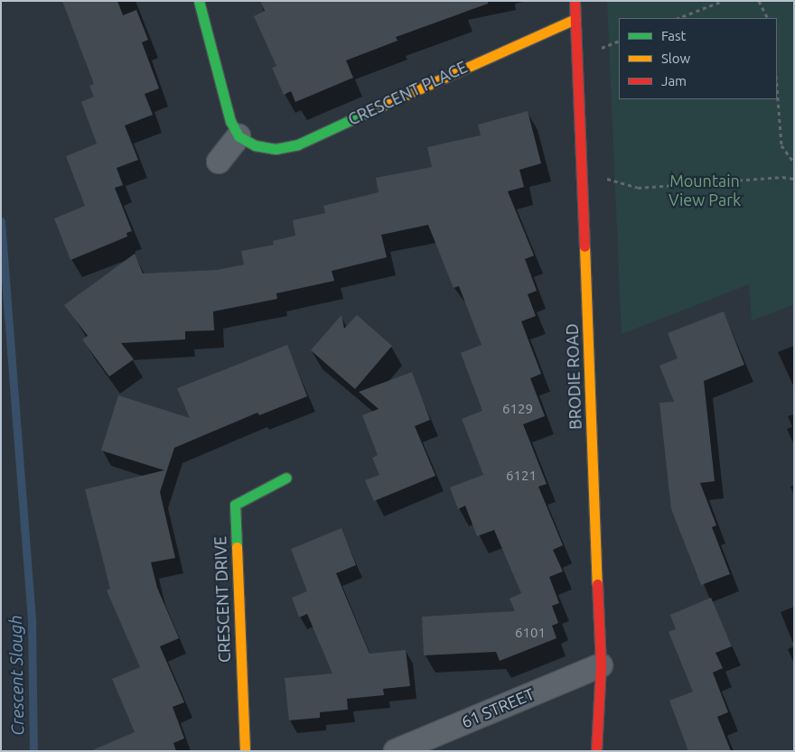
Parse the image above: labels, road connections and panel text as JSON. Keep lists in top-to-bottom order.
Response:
{
  "streets": {
    "street": [
      "CRESCENT PLACE",
      "BRODIE ROAD",
      "CRESCENT DRIVE",
      "61 STREET"
    ]
  },
  "crossings": [
    ["CRESCENT PLACE", "BRODIE ROAD"],
    ["BRODIE ROAD", "61 STREET"]
  ],
  "water": ["Crescent Slough"],
  "parks": ["Mountain View Park"],
  "house_numbers": ["6129", "6121", "6101"],
  "legend": ["Fast", "Slow", "Jam"]
}
